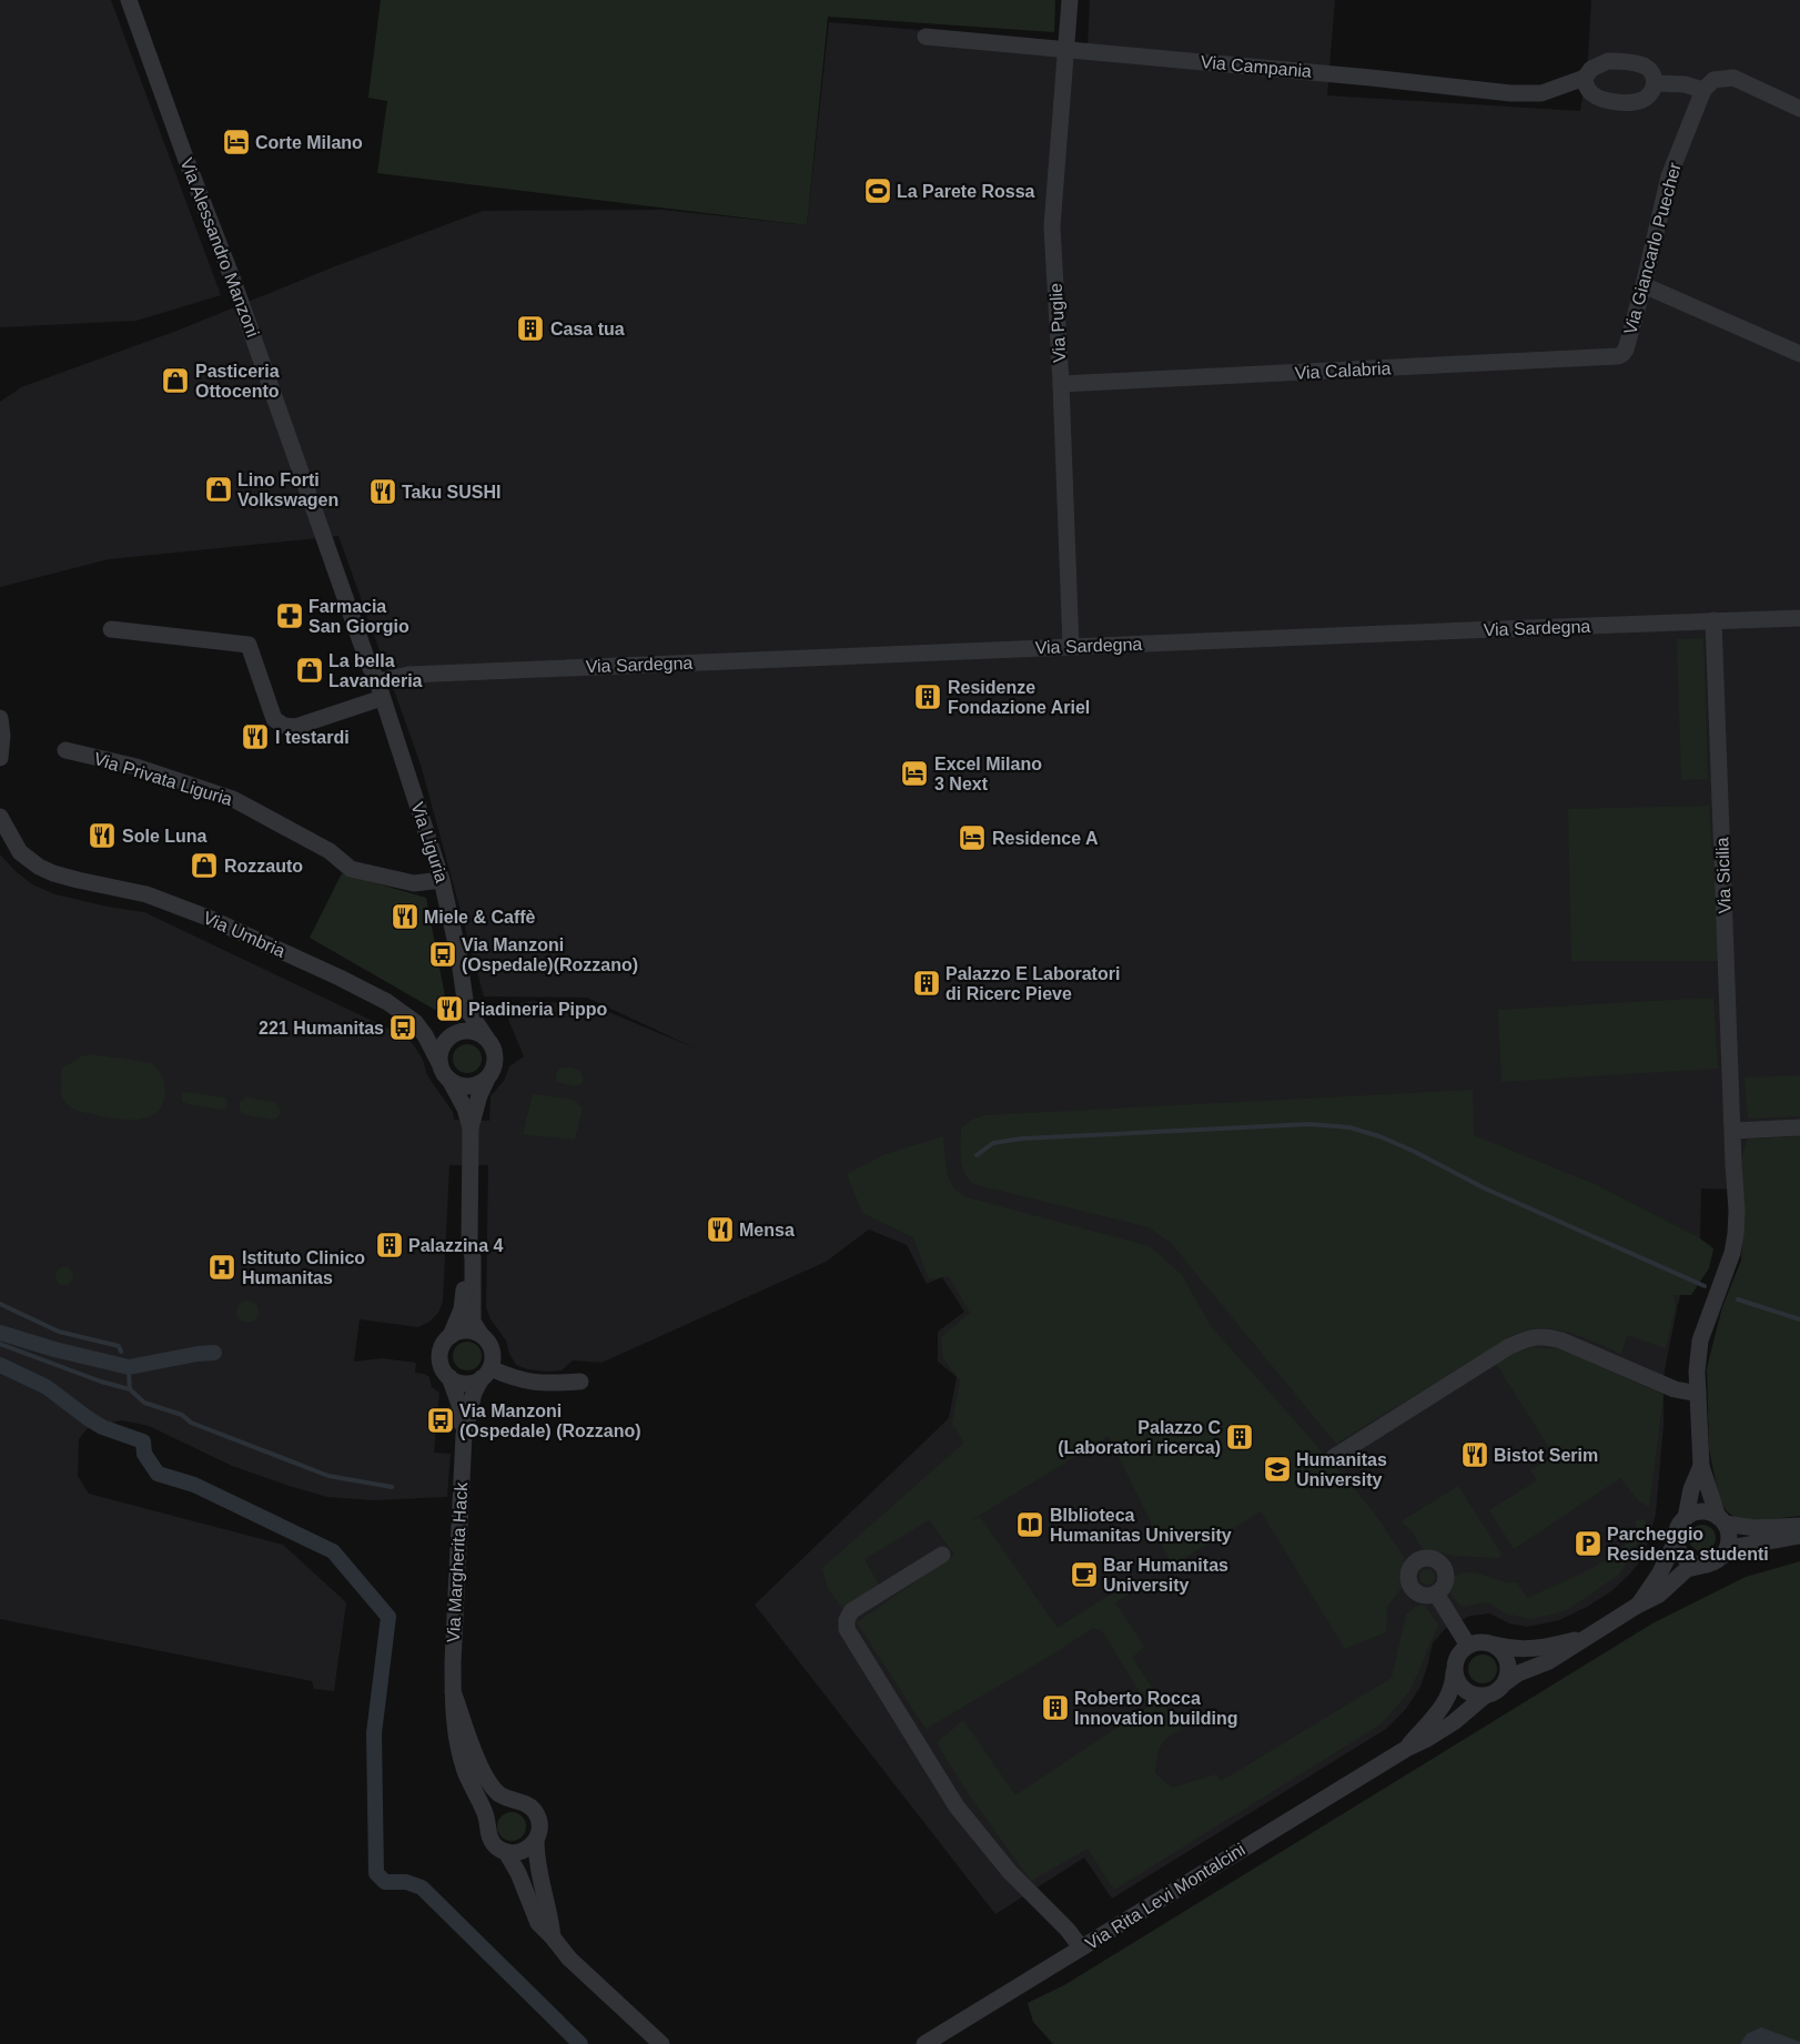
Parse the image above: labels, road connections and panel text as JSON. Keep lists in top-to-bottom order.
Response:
{
  "streets": {
    "street": [
      "Via Campania",
      "Via Alessandro Manzoni",
      "Via Giancarlo Puecher",
      "Via Puglie",
      "Via Calabria",
      "Via Sardegna",
      "Via Privata Liguria",
      "Via Liguria",
      "Via Sicilia",
      "Via Umbria",
      "Via Margherita Hack",
      "Via Rita Levi Montalcini"
    ]
  },
  "crossings": [
    ["Via Campania", "Via Puglie"],
    ["Via Alessandro Manzoni", "Via Sardegna"],
    ["Via Alessandro Manzoni", "Via Liguria"],
    ["Via Giancarlo Puecher", "Via Calabria"],
    ["Via Puglie", "Via Calabria"],
    ["Via Puglie", "Via Sardegna"],
    ["Via Sardegna", "Via Liguria"],
    ["Via Sardegna", "Via Sicilia"],
    ["Via Privata Liguria", "Via Liguria"],
    ["Via Liguria", "Via Umbria"],
    ["Via Sicilia", "Via Rita Levi Montalcini"]
  ],
  "places": {
    "hotel": ["Corte Milano", "Excel Milano 3 Next", "Residence A"],
    "sports": ["La Parete Rossa"],
    "building": [
      "Casa tua",
      "Residenze Fondazione Ariel",
      "Palazzo E Laboratori di Ricerc Pieve",
      "Palazzina 4",
      "Palazzo C (Laboratori ricerca)",
      "Roberto Rocca Innovation building"
    ],
    "shop": [
      "Pasticeria Ottocento",
      "Lino Forti Volkswagen",
      "La bella Lavanderia",
      "Rozzauto"
    ],
    "restaurant": [
      "Taku SUSHI",
      "I testardi",
      "Sole Luna",
      "Miele & Caffè",
      "Piadineria Pippo",
      "Mensa",
      "Bistot Serim"
    ],
    "pharmacy": ["Farmacia San Giorgio"],
    "bus stop": ["Via Manzoni (Ospedale)(Rozzano)", "221 Humanitas", "Via Manzoni (Ospedale) (Rozzano)"],
    "hospital": ["Istituto Clinico Humanitas"],
    "school or university": ["Humanitas University"],
    "library": ["BIblioteca Humanitas University"],
    "parking": ["Parcheggio Residenza studenti"],
    "cafe": ["Bar Humanitas University"]
  }
}
